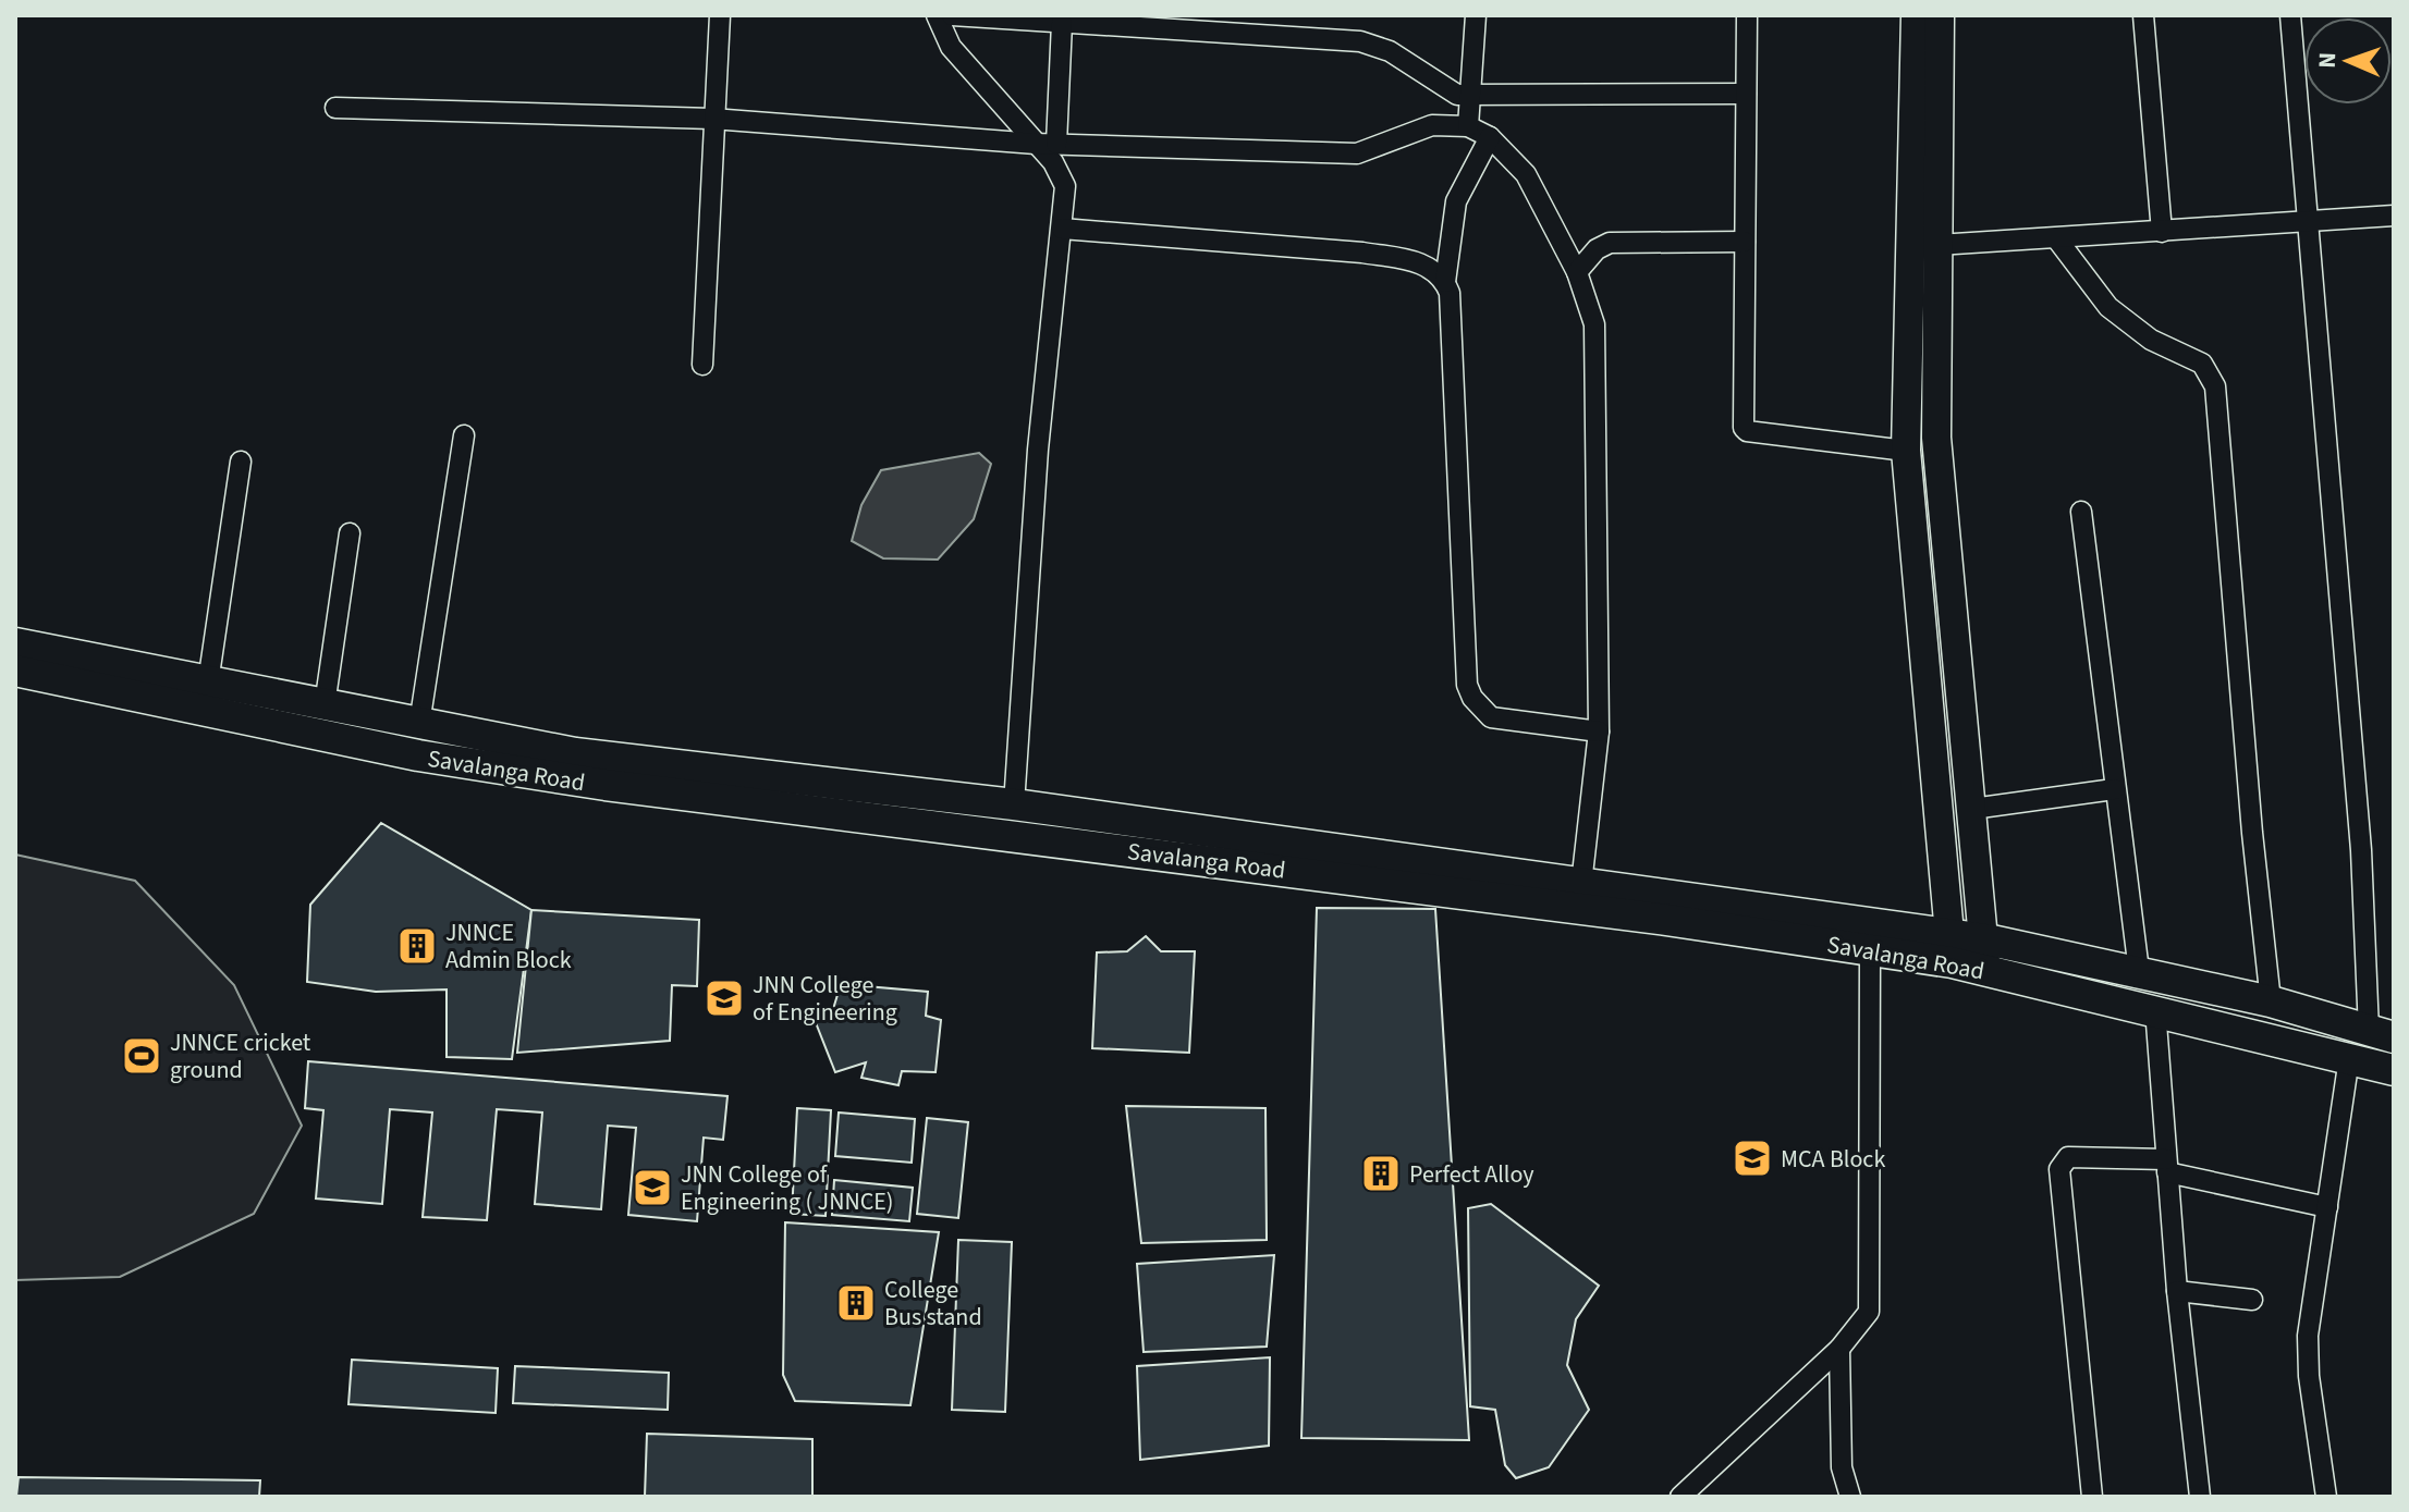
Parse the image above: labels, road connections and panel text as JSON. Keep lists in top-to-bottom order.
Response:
{
  "streets": {
    "main road": ["Savalanga Road"]
  },
  "places": {
    "building": ["JNNCE Admin Block", "Perfect Alloy", "College Bus stand"],
    "school or university": ["JNN College of Engineering", "MCA Block", "JNN College of Engineering ( JNNCE)"],
    "sports": ["JNNCE cricket ground"]
  },
  "north": "left"
}
